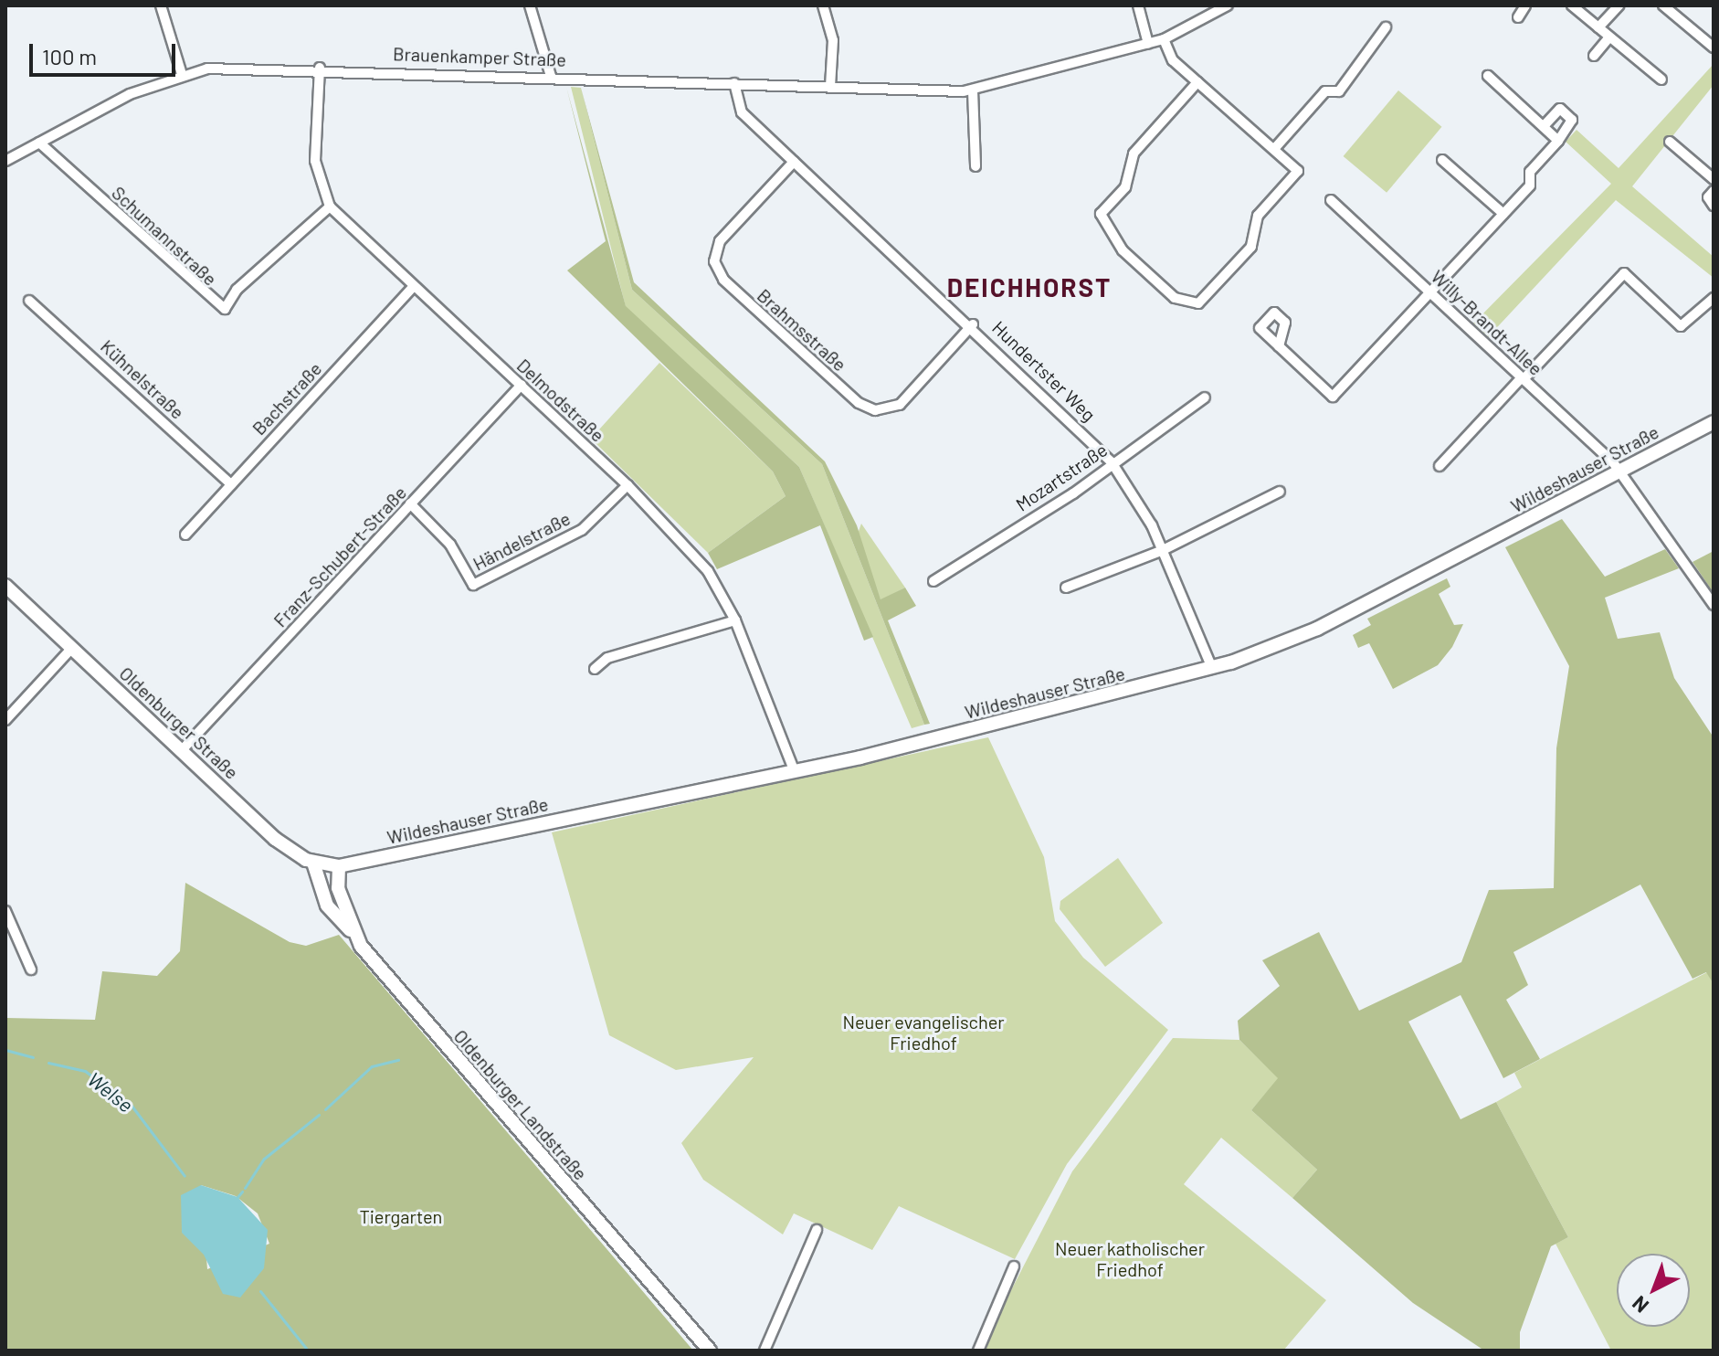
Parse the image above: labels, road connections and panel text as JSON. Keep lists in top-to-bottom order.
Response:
{
  "streets": {
    "main road": ["Wildeshauser Straße", "Oldenburger Straße", "Oldenburger Landstraße"],
    "street": [
      "Brauenkamper Straße",
      "Schumannstraße",
      "Willy-Brandt-Allee",
      "Brahmsstraße",
      "Hundertster Weg",
      "Kühnelstraße",
      "Bachstraße",
      "Delmodstraße",
      "Mozartstraße",
      "Händelstraße",
      "Franz-Schubert-Straße"
    ]
  },
  "crossings": [
    ["Brauenkamper Straße", "Schumannstraße"],
    ["Brauenkamper Straße", "Hundertster Weg"],
    ["Brauenkamper Straße", "Delmodstraße"],
    ["Schumannstraße", "Delmodstraße"],
    ["Willy-Brandt-Allee", "Wildeshauser Straße"],
    ["Brahmsstraße", "Hundertster Weg"],
    ["Hundertster Weg", "Wildeshauser Straße"],
    ["Hundertster Weg", "Mozartstraße"],
    ["Kühnelstraße", "Bachstraße"],
    ["Bachstraße", "Delmodstraße"],
    ["Delmodstraße", "Wildeshauser Straße"],
    ["Delmodstraße", "Händelstraße"],
    ["Delmodstraße", "Franz-Schubert-Straße"],
    ["Wildeshauser Straße", "Oldenburger Straße"],
    ["Wildeshauser Straße", "Oldenburger Landstraße"],
    ["Händelstraße", "Franz-Schubert-Straße"],
    ["Franz-Schubert-Straße", "Oldenburger Straße"],
    ["Oldenburger Straße", "Oldenburger Landstraße"]
  ],
  "districts": ["DEICHHORST"],
  "water": ["Welse"],
  "parks": ["Neuer evangelischer Friedhof", "Tiergarten", "Neuer katholischer Friedhof"],
  "scale_bar": "100 m",
  "north": "bottom left"
}
